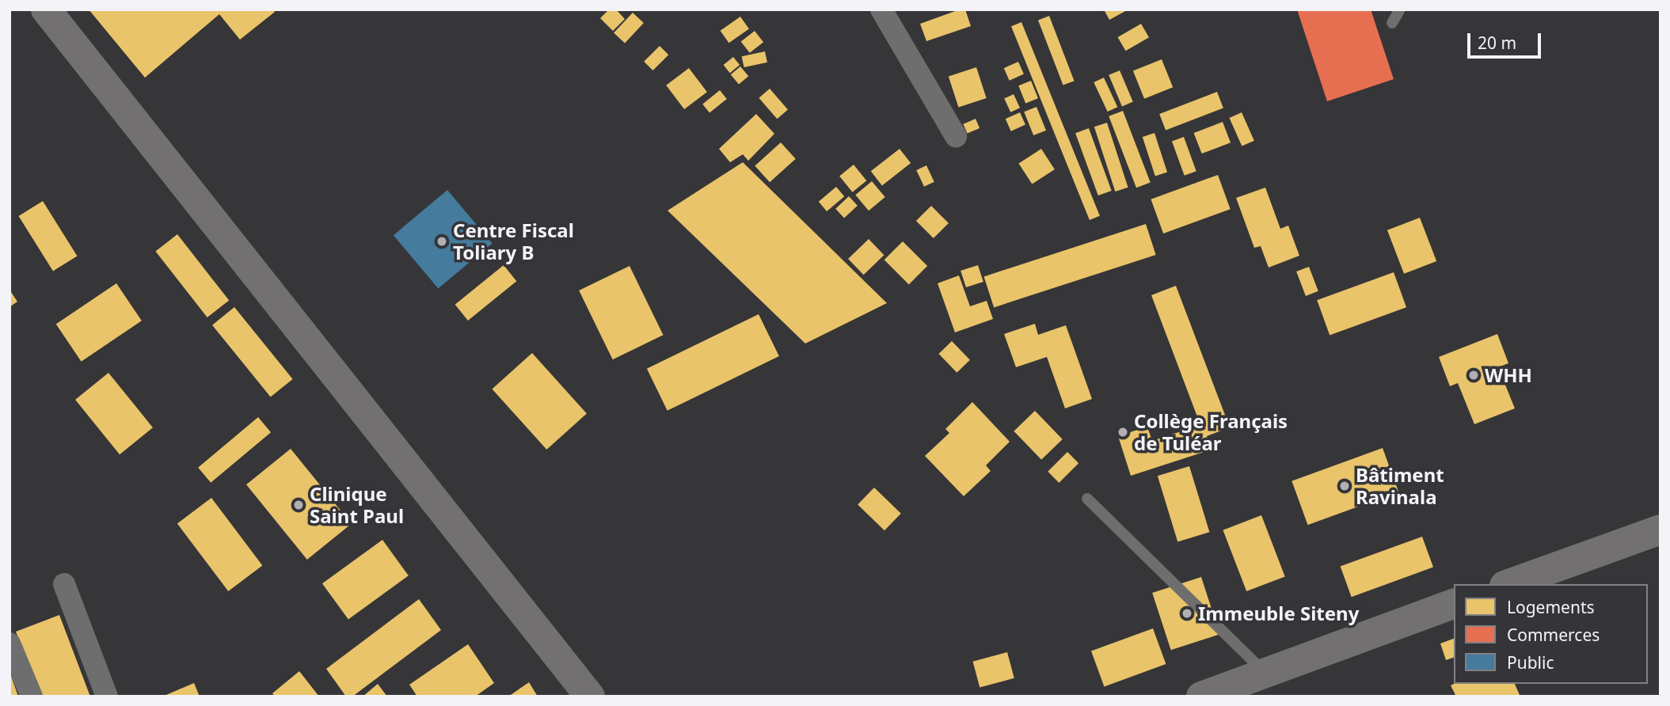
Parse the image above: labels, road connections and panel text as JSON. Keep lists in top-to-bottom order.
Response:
{
  "places": [
    "Centre Fiscal Toliary B",
    "WHH",
    "Collège Français de Tuléar",
    "Bâtiment Ravinala",
    "Clinique Saint Paul",
    "Immeuble Siteny"
  ],
  "legend": ["Logements", "Commerces", "Public"],
  "scale_bar": "20 m"
}
